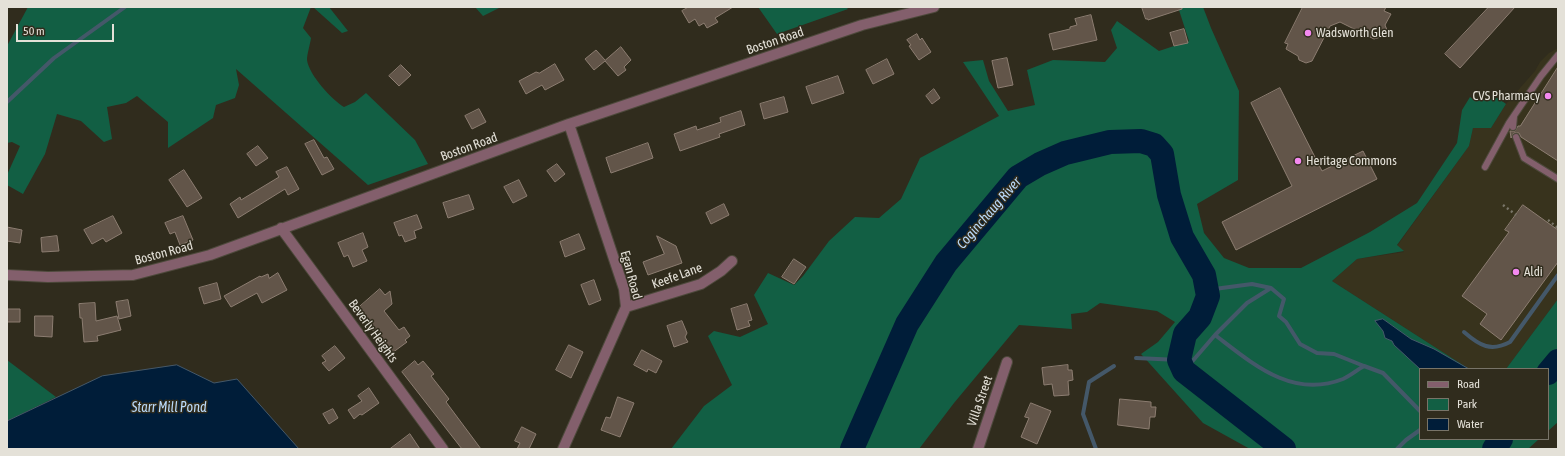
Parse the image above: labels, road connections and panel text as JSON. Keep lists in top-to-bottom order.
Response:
{
  "streets": {
    "street": [
      "Boston Road",
      "Egan Road",
      "Keefe Lane",
      "Beverly Heights",
      "Villa Street"
    ]
  },
  "crossings": [
    ["Boston Road", "Egan Road"],
    ["Boston Road", "Beverly Heights"],
    ["Egan Road", "Keefe Lane"]
  ],
  "water": ["Coginchaug River", "Starr Mill Pond"],
  "places": [
    "Wadsworth Glen",
    "CVS Pharmacy",
    "Heritage Commons",
    "Aldi"
  ],
  "legend": ["Road", "Park", "Water"],
  "scale_bar": "50 m"
}
